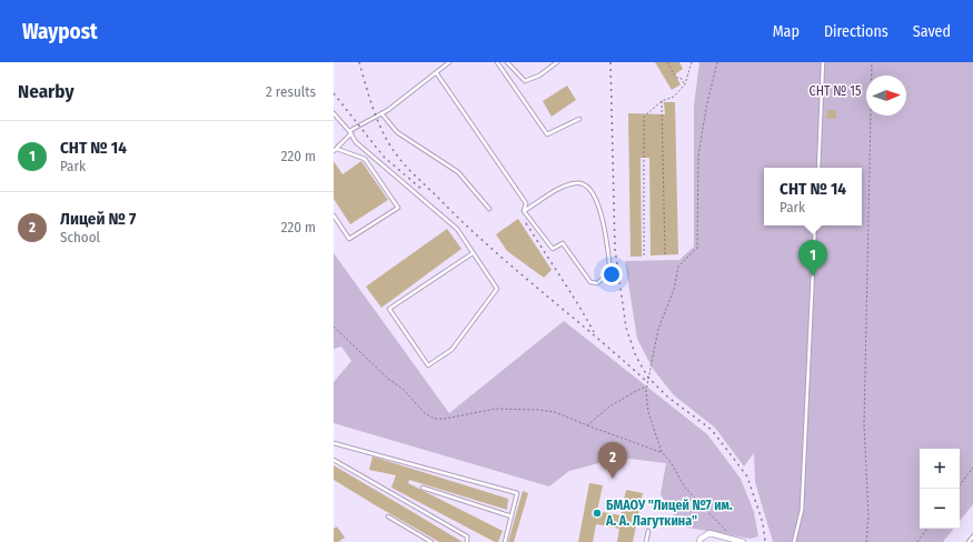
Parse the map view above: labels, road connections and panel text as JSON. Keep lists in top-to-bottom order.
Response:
{
  "parks": ["СНТ № 15"],
  "places": ["БМАОУ \"Лицей №7 им. А. А. Лагуткина\""],
  "north": "right",
  "page": {
    "header": "Waypost",
    "nav": ["Map", "Directions", "Saved"],
    "heading": ["Nearby", "2 results"],
    "list": [
      {
        "mark": "1",
        "name": "СНТ № 14",
        "note": "Park",
        "value": "220 m"
      },
      {
        "mark": "2",
        "name": "Лицей № 7",
        "note": "School",
        "value": "220 m"
      }
    ],
    "popup": ["СНТ № 14", "Park"],
    "pins": ["1", "2"],
    "map_buttons": ["+", "−"]
  }
}
